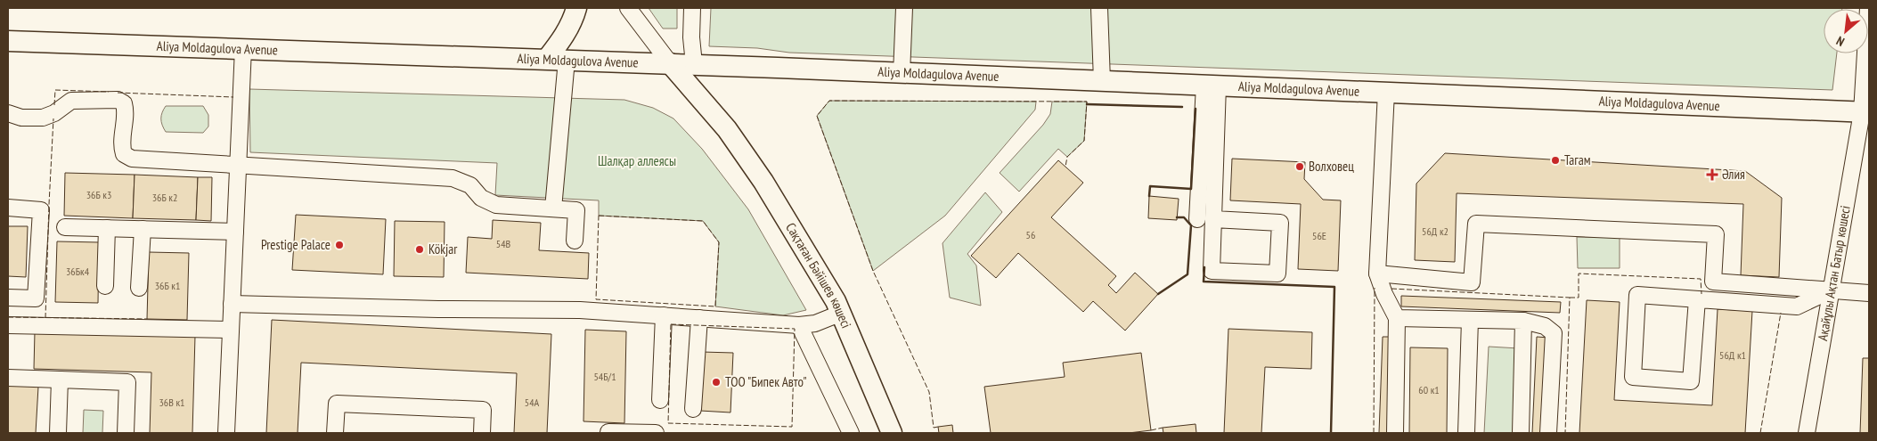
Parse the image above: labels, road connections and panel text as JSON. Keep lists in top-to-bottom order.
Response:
{
  "streets": {
    "main road": ["Aliya Moldagulova Avenue", "Сақтаған Бәйішев көшесі"],
    "street": ["Ақайұлы Ақтан Батыр көшесі"]
  },
  "crossings": [
    ["Aliya Moldagulova Avenue", "Ақайұлы Ақтан Батыр көшесі"],
    ["Aliya Moldagulova Avenue", "Сақтаған Бәйішев көшесі"]
  ],
  "parks": ["Шалқар аллеясы"],
  "places": {
    "other": [
      "Тагам",
      "Волховец",
      "Prestige Palace",
      "Kökjar",
      "ТОО \"Бипек Авто\""
    ],
    "health": ["Әлия"]
  },
  "house_numbers": [
    "36Б к3",
    "36Б к2",
    "56Д к2",
    "56",
    "56Е",
    "54В",
    "36Бк4",
    "36Б к1",
    "56Д к1",
    "54Б/1",
    "60 к1",
    "36В к1",
    "54А"
  ],
  "north": "bottom left"
}
